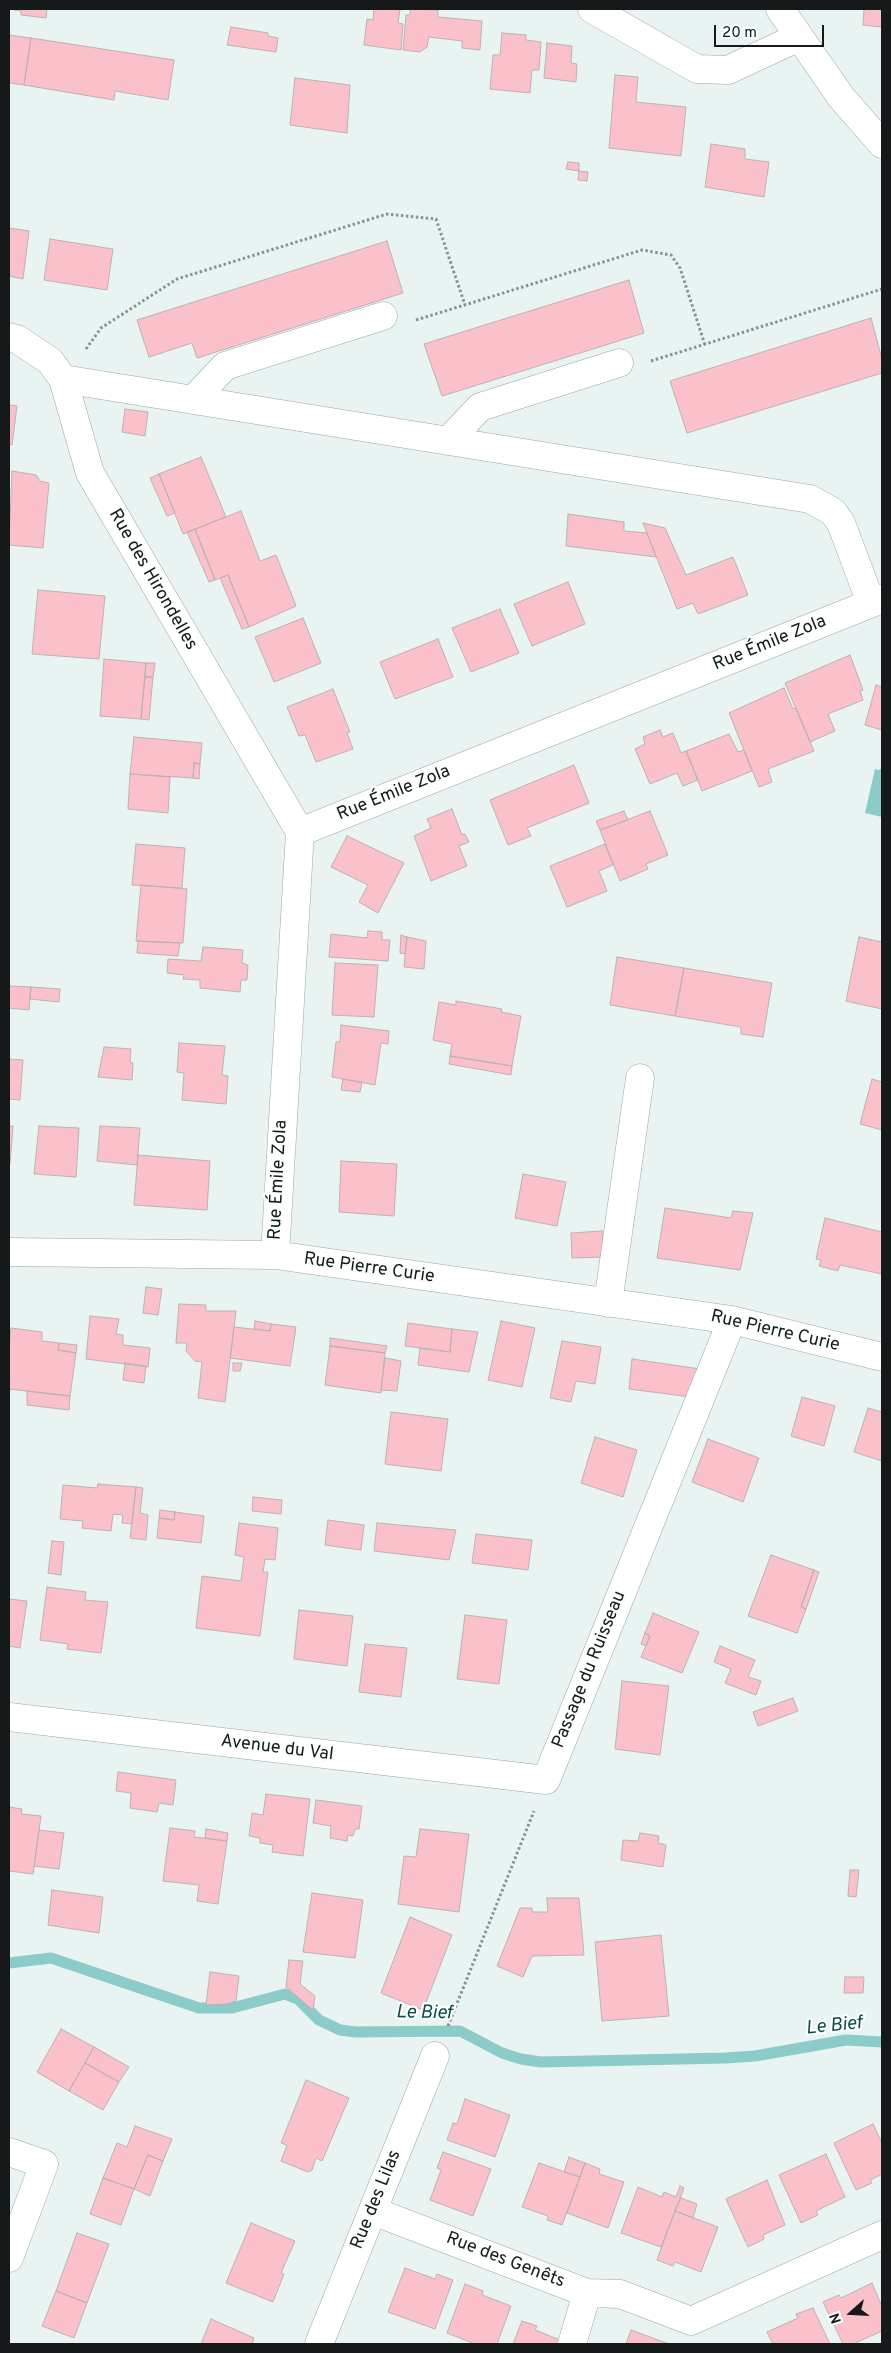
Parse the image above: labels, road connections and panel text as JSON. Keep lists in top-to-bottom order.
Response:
{
  "streets": {
    "street": [
      "Rue des Hirondelles",
      "Rue Émile Zola",
      "Rue Pierre Curie",
      "Passage du Ruisseau",
      "Avenue du Val",
      "Rue des Lilas",
      "Rue des Genêts"
    ]
  },
  "crossings": [
    ["Rue des Hirondelles", "Rue Émile Zola"],
    ["Rue Émile Zola", "Rue Pierre Curie"],
    ["Rue Pierre Curie", "Passage du Ruisseau"],
    ["Passage du Ruisseau", "Avenue du Val"],
    ["Rue des Lilas", "Rue des Genêts"]
  ],
  "water": ["Le Bief"],
  "scale_bar": "20 m",
  "north": "left"
}
